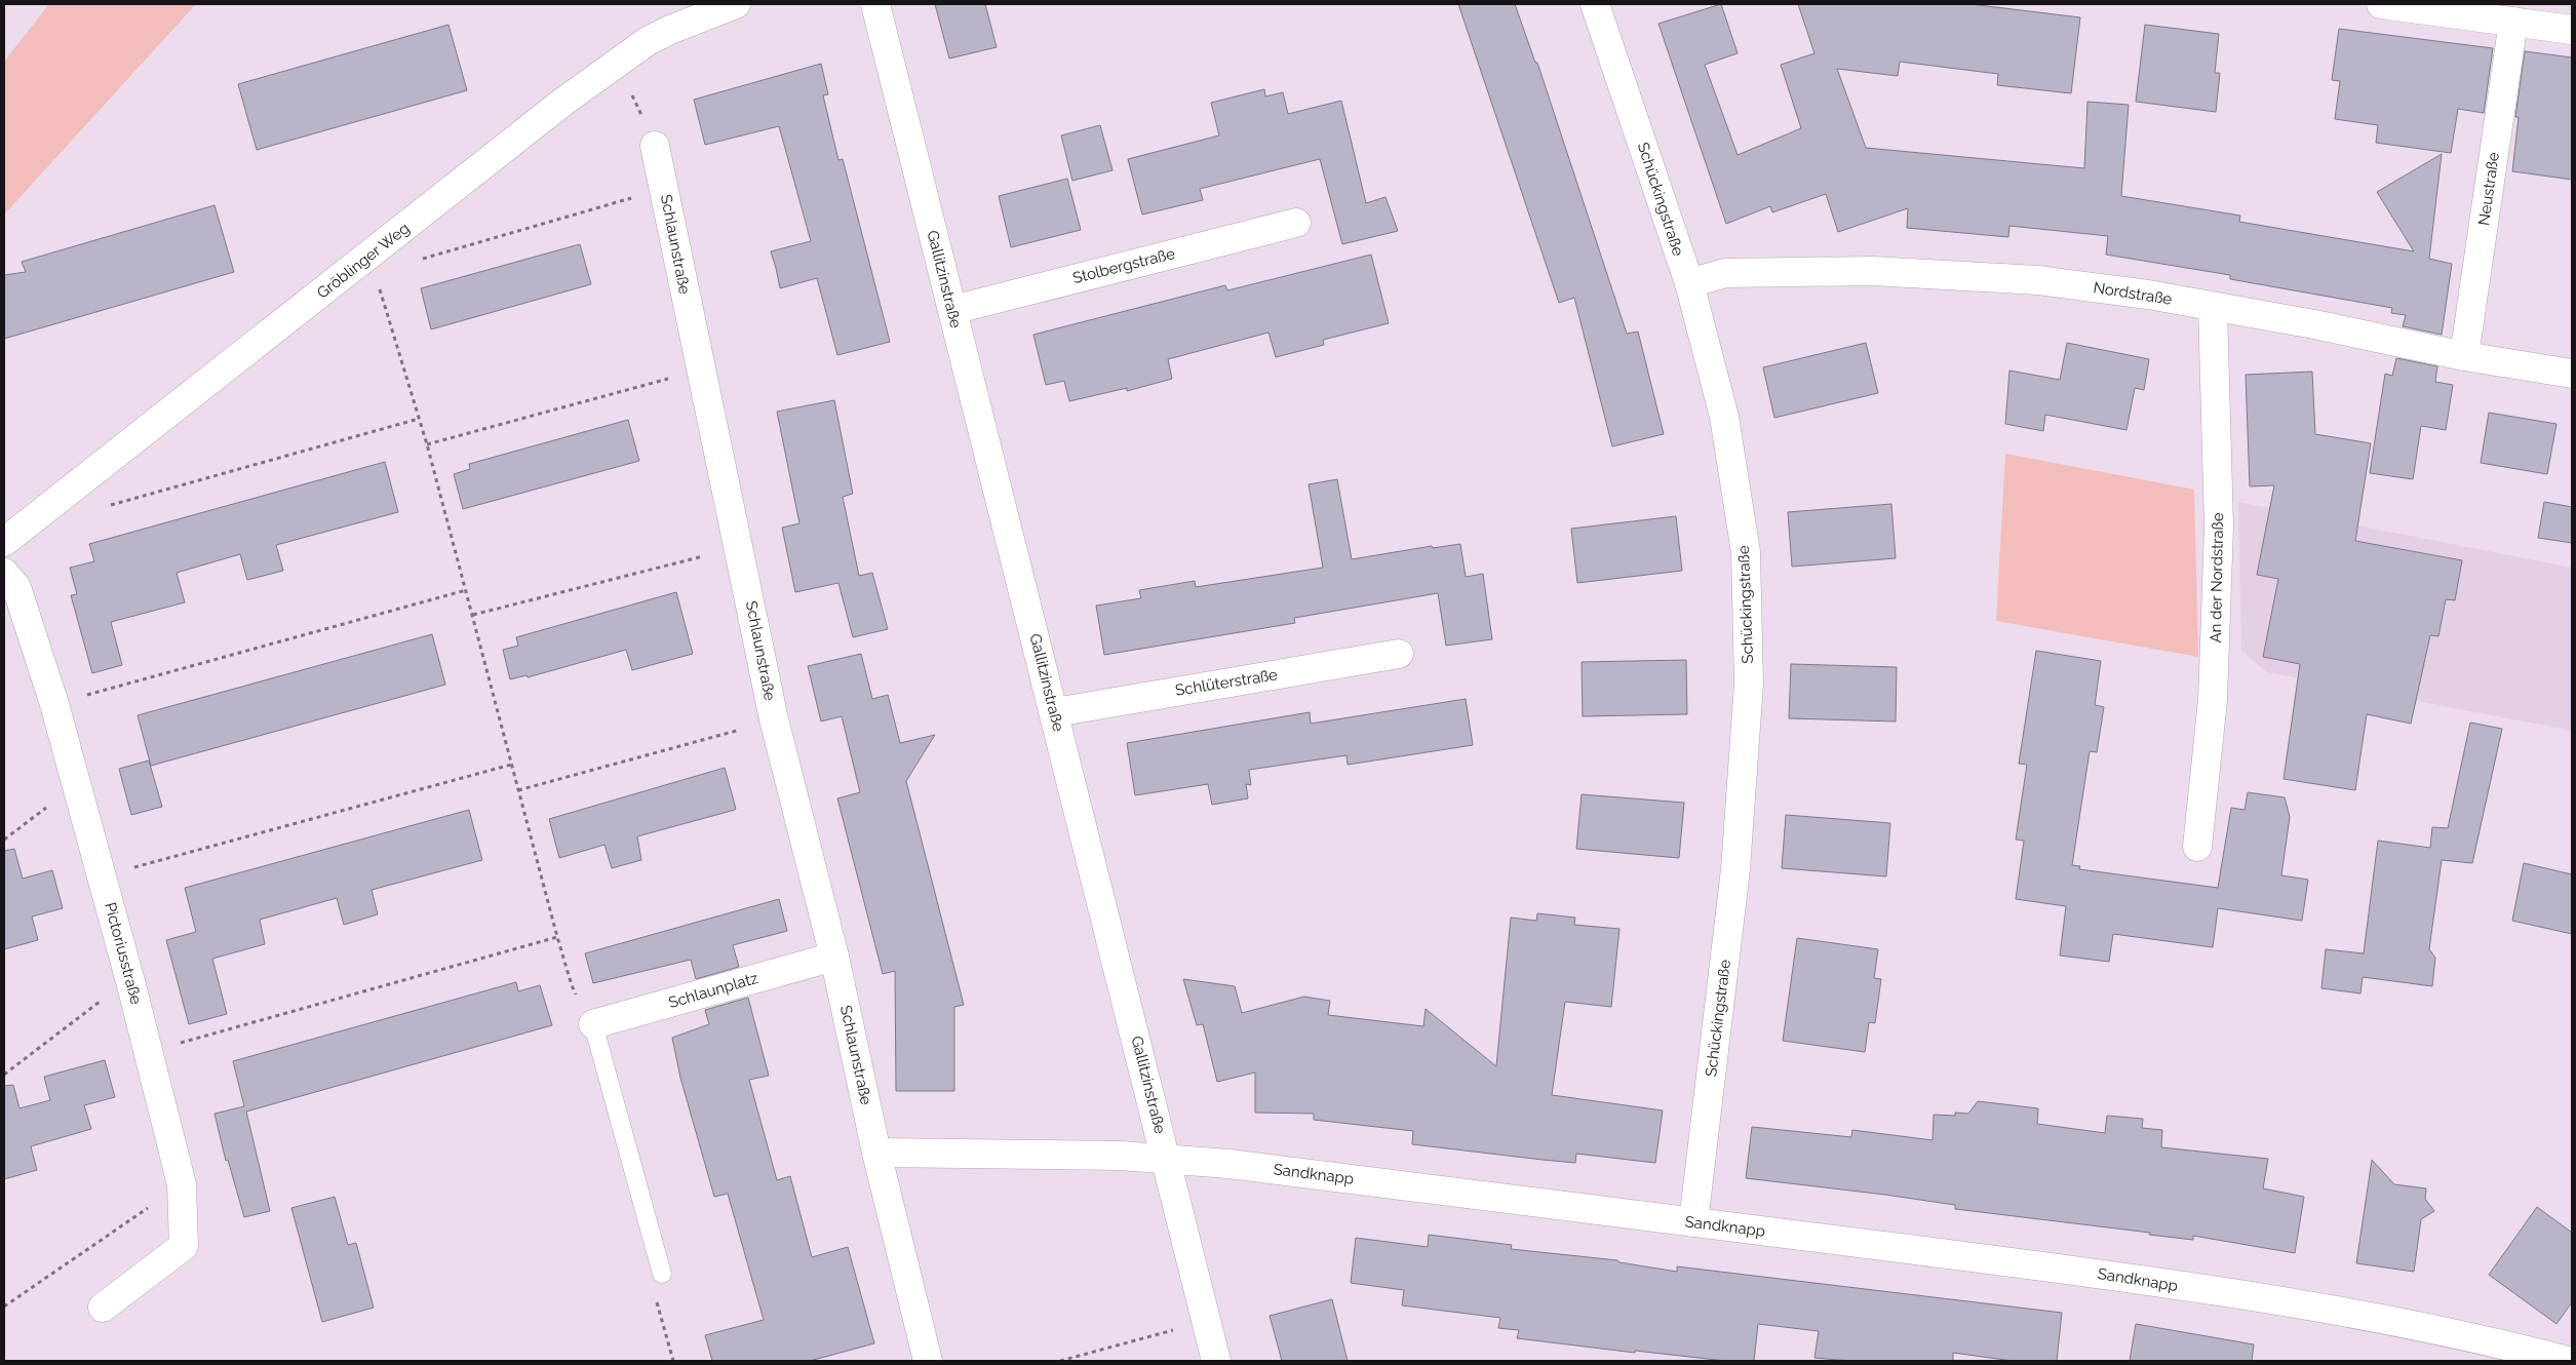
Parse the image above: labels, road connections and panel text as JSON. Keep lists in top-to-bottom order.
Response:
{
  "streets": {
    "street": [
      "Neustraße",
      "Schückingstraße",
      "Schlaunstraße",
      "Gröblinger Weg",
      "Stolbergstraße",
      "Gallitzinstraße",
      "Nordstraße",
      "An der Nordstraße",
      "Schlüterstraße",
      "Pictoriusstraße",
      "Schlaunplatz",
      "Sandknapp"
    ]
  },
  "crossings": [
    ["Neustraße", "Nordstraße"],
    ["Schückingstraße", "Nordstraße"],
    ["Schückingstraße", "Sandknapp"],
    ["Schlaunstraße", "Schlaunplatz"],
    ["Schlaunstraße", "Sandknapp"],
    ["Stolbergstraße", "Gallitzinstraße"],
    ["Gallitzinstraße", "Schlüterstraße"],
    ["Gallitzinstraße", "Sandknapp"],
    ["Nordstraße", "An der Nordstraße"]
  ]
}
